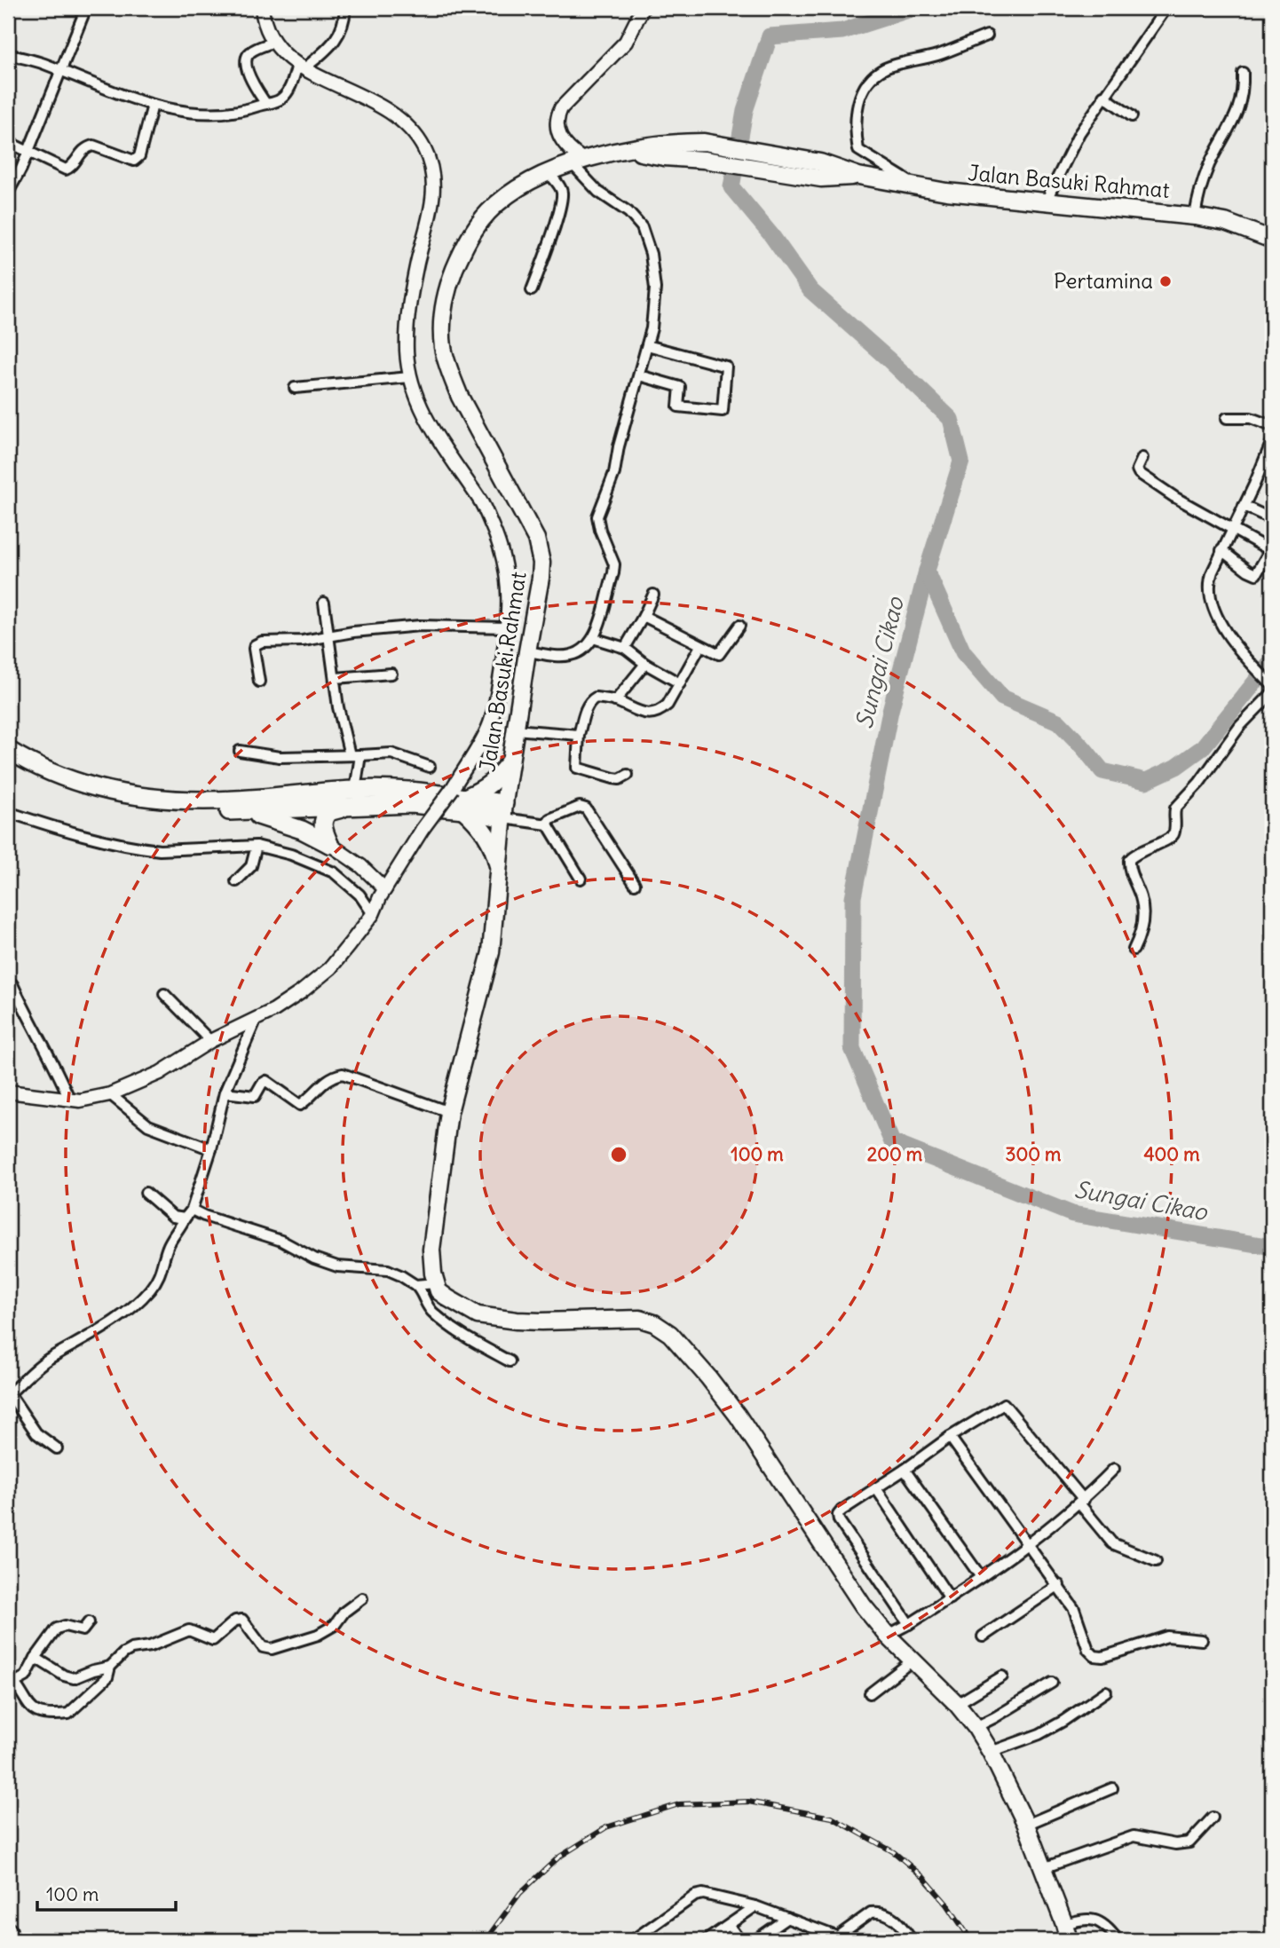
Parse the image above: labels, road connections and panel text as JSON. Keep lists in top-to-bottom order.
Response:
{
  "streets": {
    "highway": ["Jalan Basuki Rahmat"]
  },
  "water": ["Sungai Cikao"],
  "places": ["Pertamina"],
  "scale_bar": "100 m",
  "rings": [
    "100 m",
    "200 m",
    "300 m",
    "400 m"
  ]
}
